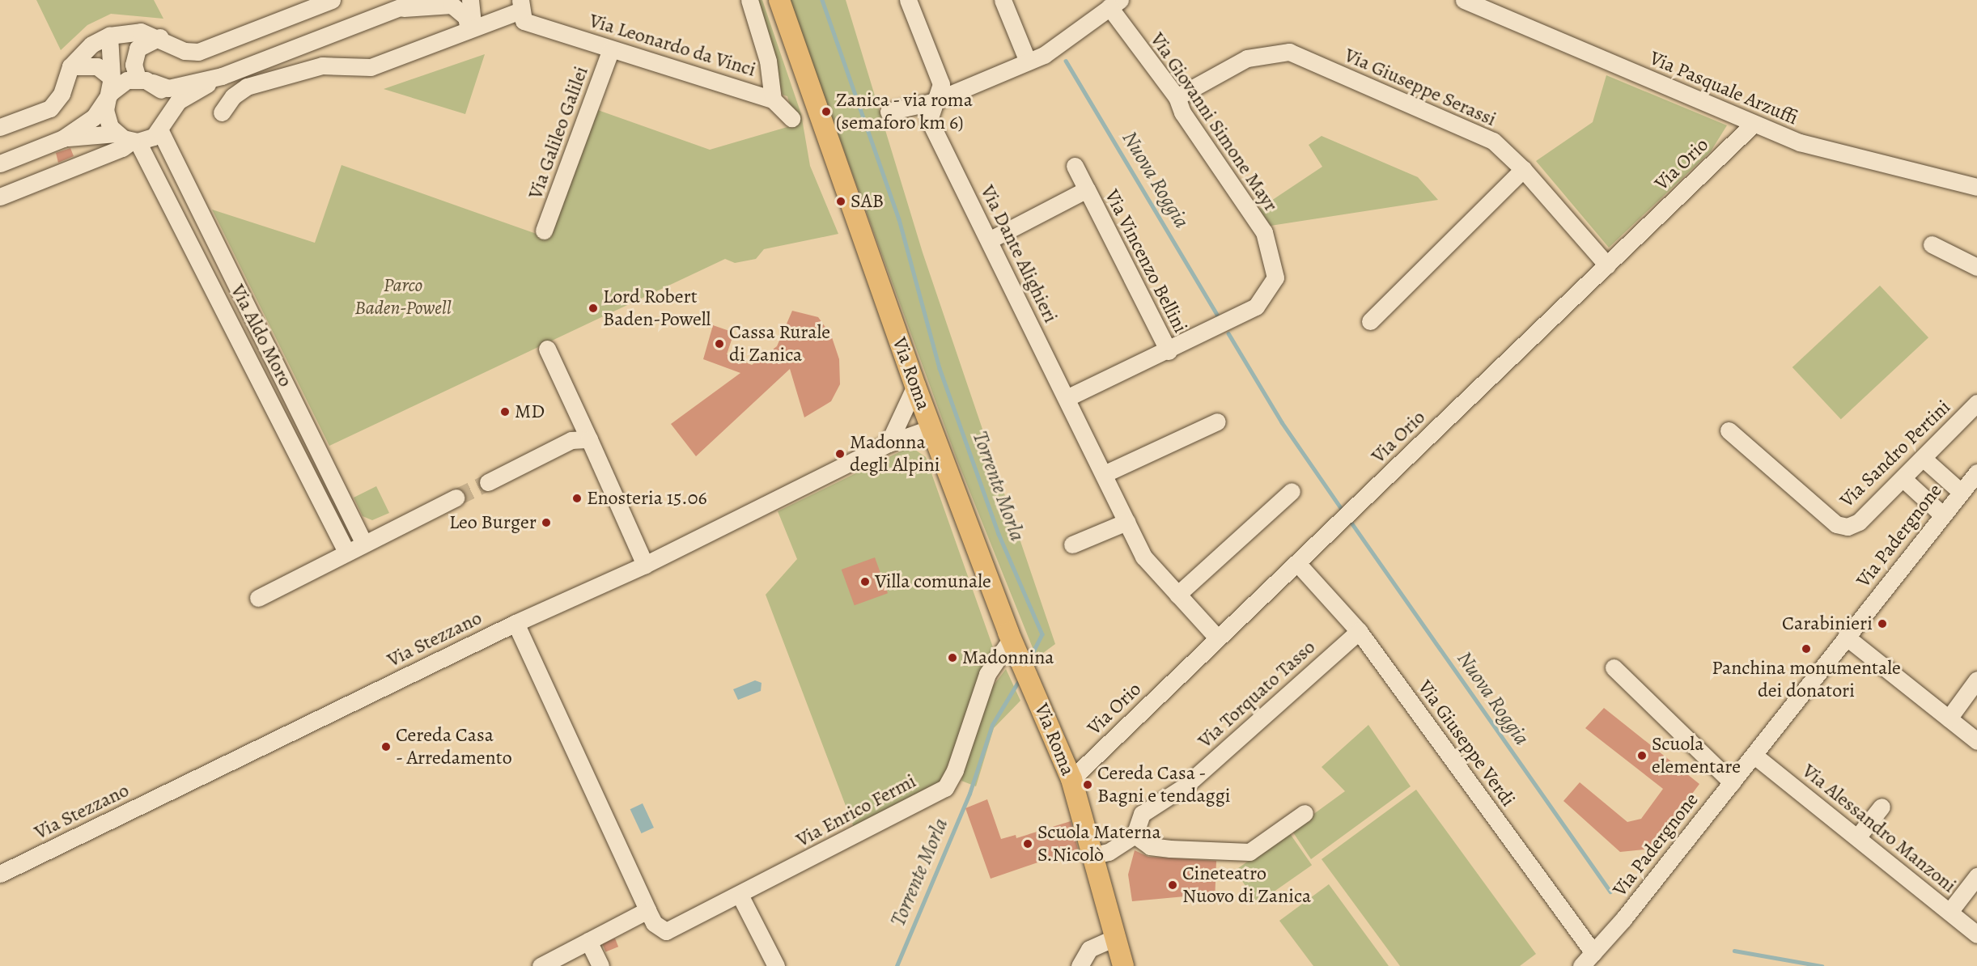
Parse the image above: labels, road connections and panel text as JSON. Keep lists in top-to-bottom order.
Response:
{
  "streets": {
    "main road": ["Via Roma"],
    "street": [
      "Via Leonardo da Vinci",
      "Via Giuseppe Serassi",
      "Via Pasquale Arzuffi",
      "Via Giovanni Simone Mayr",
      "Via Galileo Galilei",
      "Via Orio",
      "Via Dante Alighieri",
      "Via Vincenzo Bellini",
      "Via Aldo Moro",
      "Via Sandro Pertini",
      "Via Padergnone",
      "Via Stezzano",
      "Via Torquato Tasso",
      "Via Giuseppe Verdi",
      "Via Enrico Fermi",
      "Via Alessandro Manzoni"
    ]
  },
  "crossings": [
    ["Via Leonardo da Vinci", "Via Galileo Galilei"],
    ["Via Giuseppe Serassi", "Via Giovanni Simone Mayr"],
    ["Via Giuseppe Serassi", "Via Orio"],
    ["Via Pasquale Arzuffi", "Via Orio"],
    ["Via Giovanni Simone Mayr", "Via Dante Alighieri"],
    ["Via Giovanni Simone Mayr", "Via Vincenzo Bellini"],
    ["Via Orio", "Via Dante Alighieri"],
    ["Via Orio", "Via Roma"],
    ["Via Orio", "Via Giuseppe Verdi"],
    ["Via Dante Alighieri", "Via Vincenzo Bellini"],
    ["Via Roma", "Via Stezzano"],
    ["Via Roma", "Via Enrico Fermi"],
    ["Via Padergnone", "Via Giuseppe Verdi"],
    ["Via Padergnone", "Via Alessandro Manzoni"],
    ["Via Stezzano", "Via Enrico Fermi"],
    ["Via Torquato Tasso", "Via Giuseppe Verdi"]
  ],
  "water": ["Nuova Roggia", "Torrente Morla"],
  "parks": ["Parco Baden-Powell"],
  "places": [
    "Zanica - via roma (semaforo km 6)",
    "SAB",
    "Lord Robert Baden-Powell",
    "Cassa Rurale di Zanica",
    "MD",
    "Madonna degli Alpini",
    "Enosteria 15.06",
    "Leo Burger",
    "Villa comunale",
    "Carabinieri",
    "Panchina monumentale dei donatori",
    "Madonnina",
    "Cereda Casa - Arredamento",
    "Scuola elementare",
    "Cereda Casa - Bagni e tendaggi",
    "Scuola Materna S.Nicolò",
    "Cineteatro Nuovo di Zanica"
  ]
}
